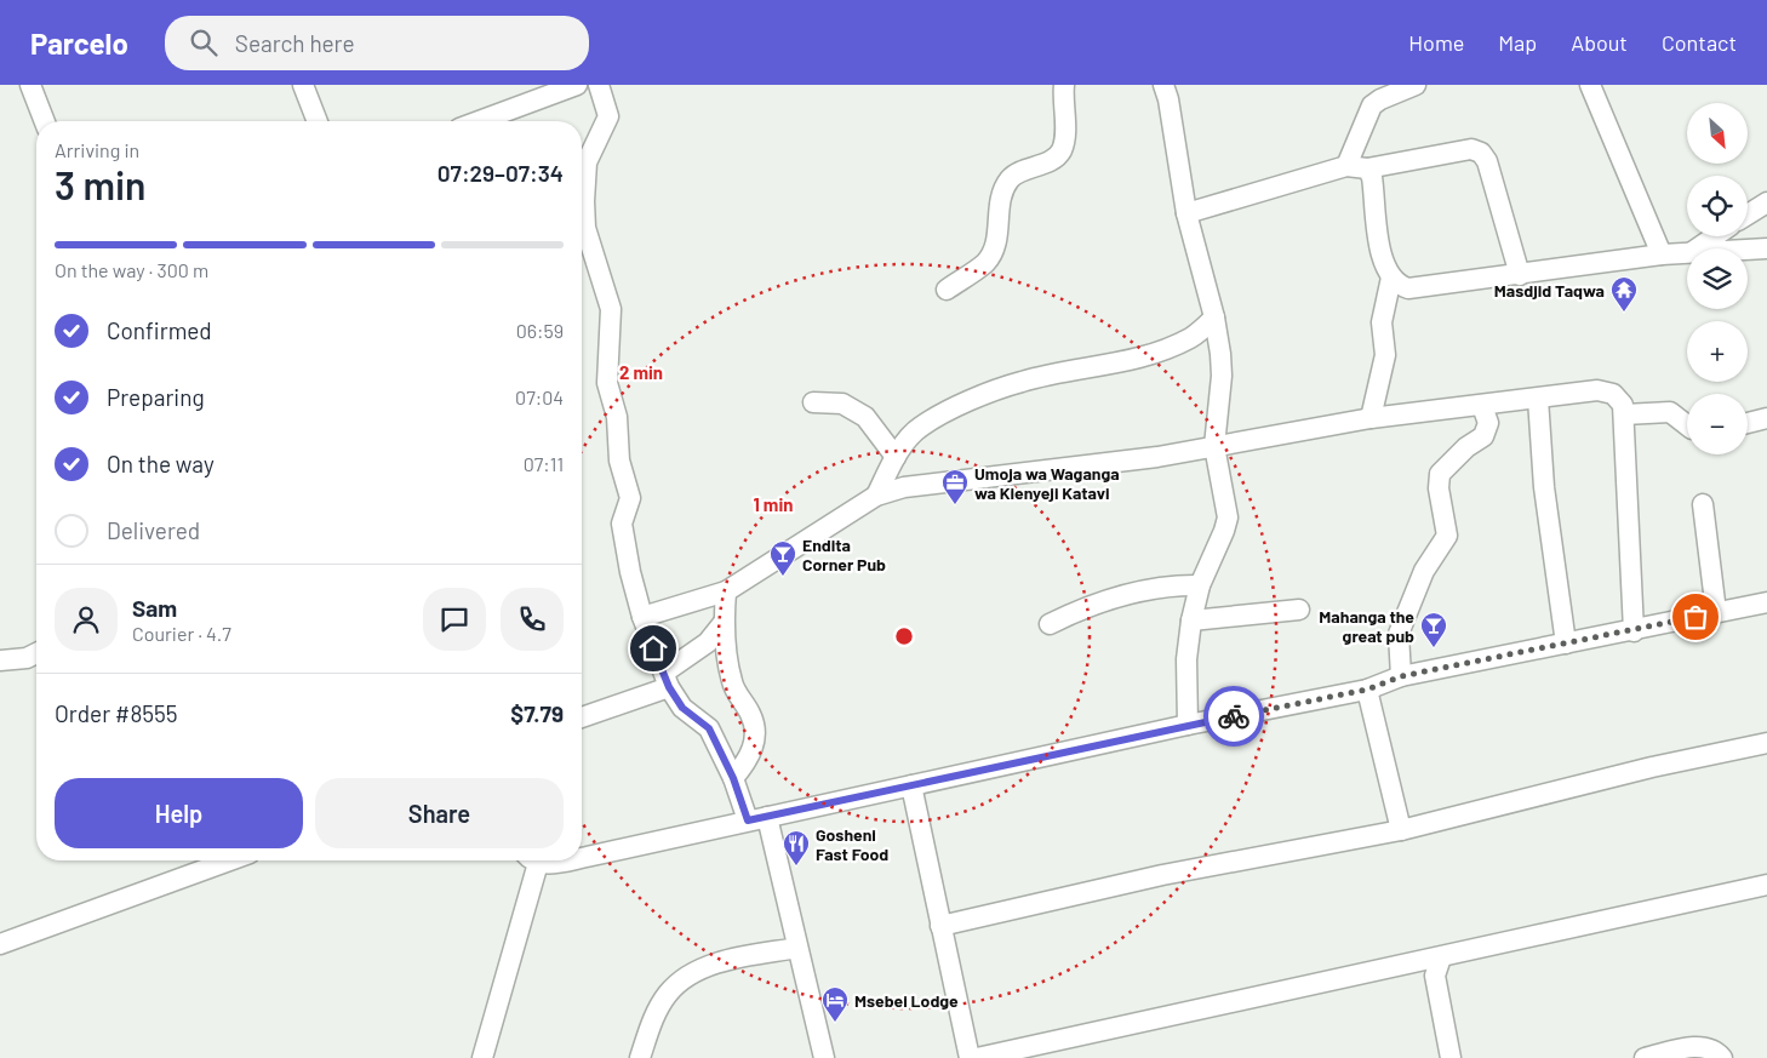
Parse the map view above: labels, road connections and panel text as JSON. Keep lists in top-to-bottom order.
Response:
{
  "places": {
    "temple": ["Masdjid Taqwa"],
    "office": ["Umoja wa Waganga wa Kienyeji Katavi"],
    "bar": ["Endita Corner Pub", "Mahanga the great pub"],
    "restaurant": ["Gosheni Fast Food"],
    "hotel": ["Msebei Lodge"]
  },
  "north": "bottom right",
  "page": {
    "header": "Parcelo",
    "search": "Search here",
    "nav": [
      "Home",
      "Map",
      "About",
      "Contact"
    ],
    "map_buttons": ["+", "−"],
    "heading": ["3 min", "Arriving in", "07:29–07:34"],
    "panel": [
      "Sam",
      "Courier · 4.7",
      "Order #8555",
      "$7.79"
    ],
    "bar": "On the way · 300 m",
    "list": [
      ["Confirmed", "06:59"],
      ["Preparing", "07:04"],
      ["On the way", "07:11"],
      "Delivered"
    ],
    "buttons": ["Help", "Share"]
  },
  "rings": ["2 min", "1 min"]
}
